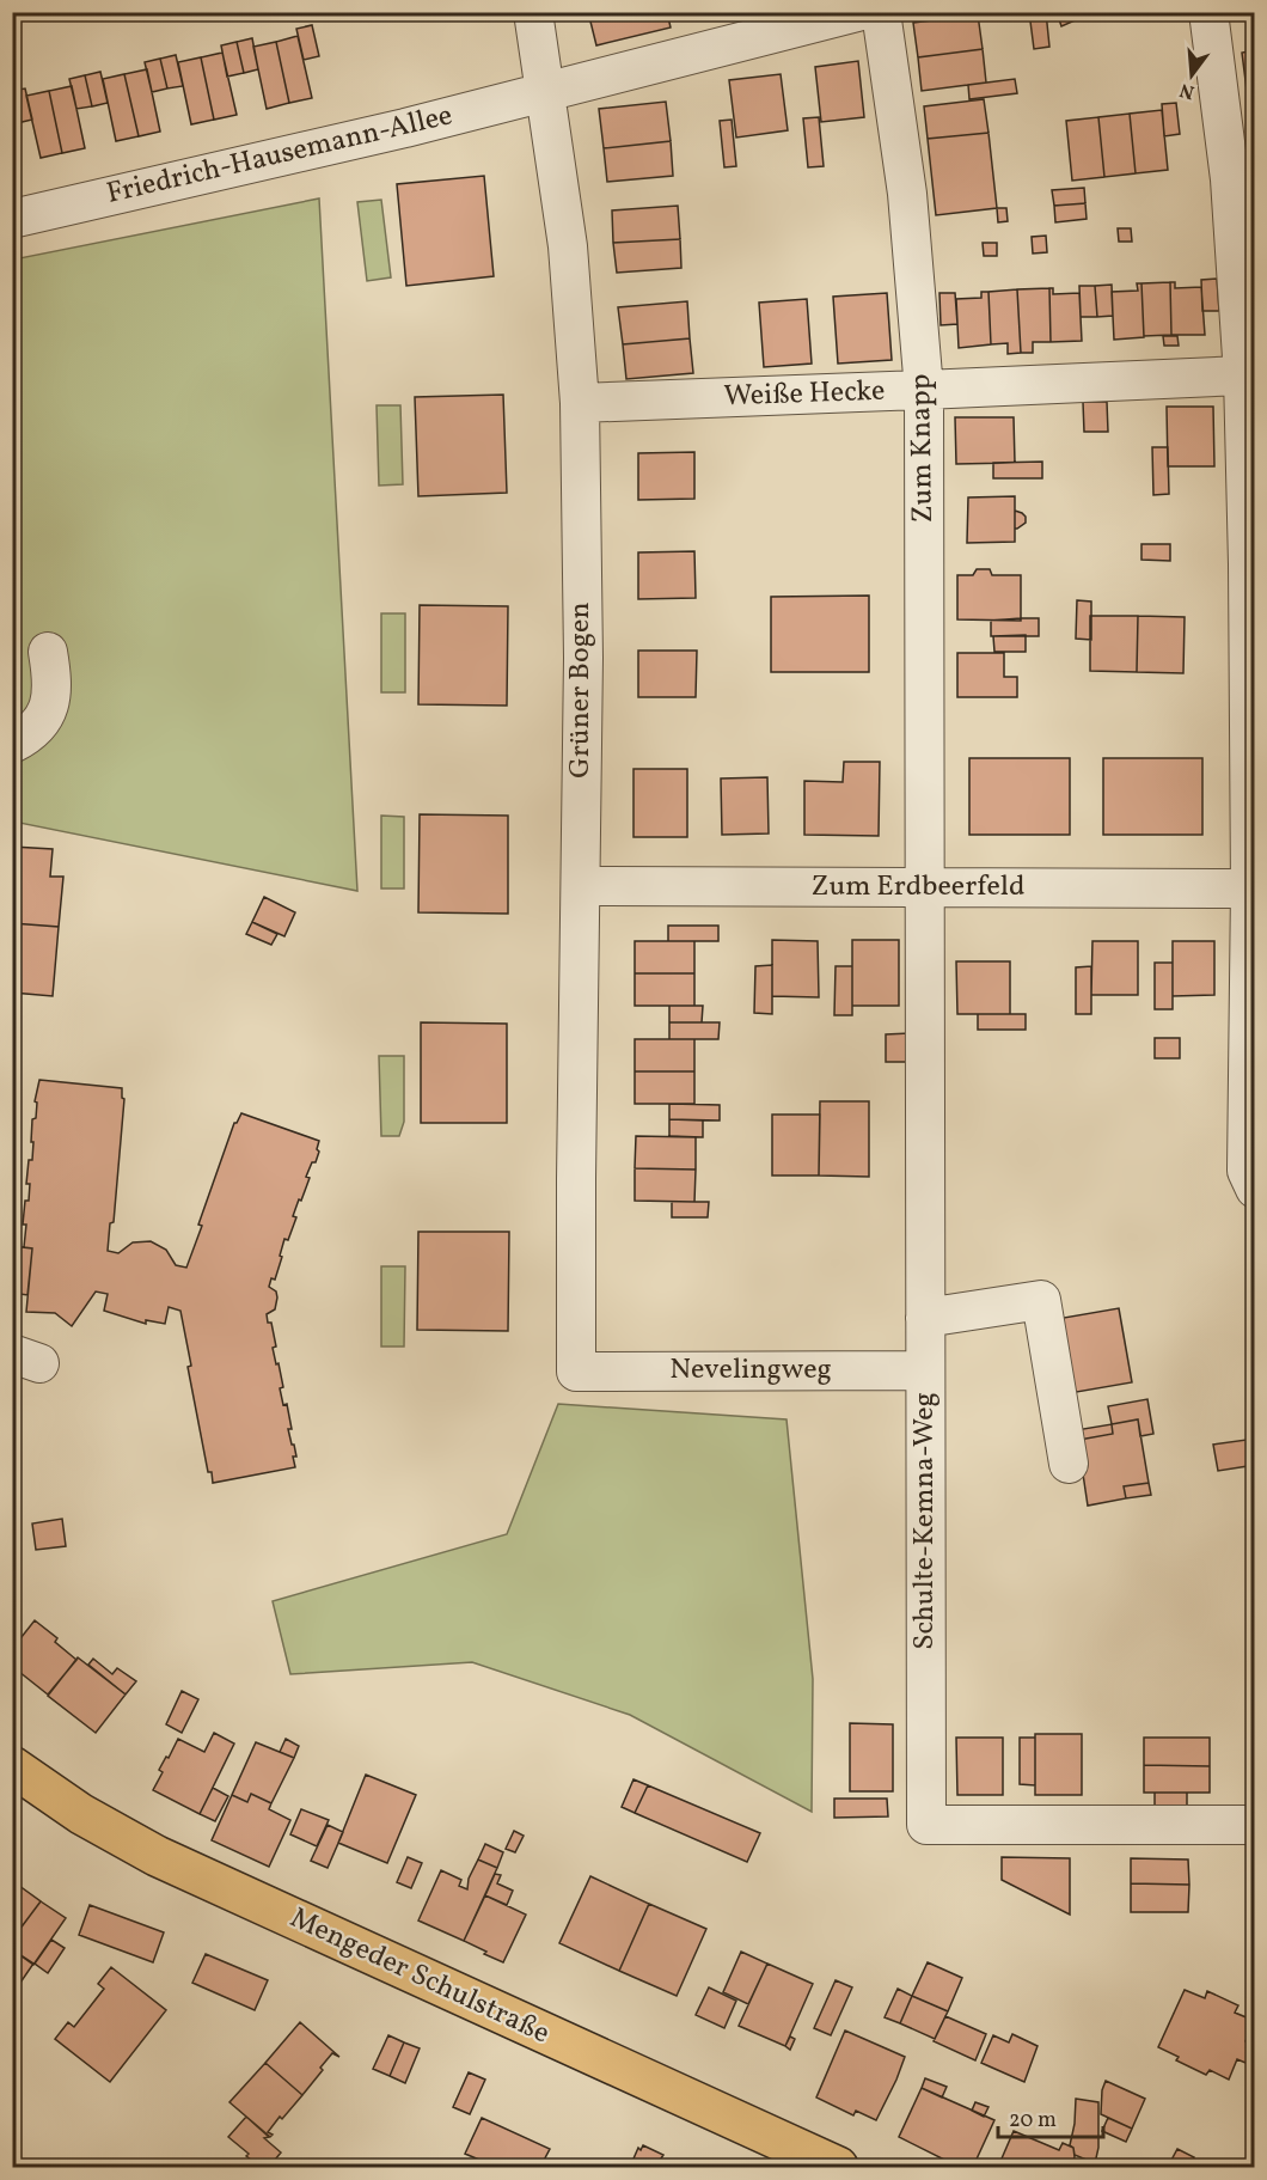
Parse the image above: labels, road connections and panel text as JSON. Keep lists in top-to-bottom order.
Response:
{
  "streets": {
    "main road": ["Mengeder Schulstraße"],
    "street": [
      "Friedrich-Hausemann-Allee",
      "Weiße Hecke",
      "Zum Knapp",
      "Grüner Bogen",
      "Zum Erdbeerfeld",
      "Nevelingweg",
      "Schulte-Kemna-Weg"
    ]
  },
  "crossings": [
    ["Friedrich-Hausemann-Allee", "Grüner Bogen"],
    ["Weiße Hecke", "Zum Knapp"],
    ["Weiße Hecke", "Grüner Bogen"],
    ["Zum Knapp", "Zum Erdbeerfeld"],
    ["Zum Knapp", "Schulte-Kemna-Weg"],
    ["Grüner Bogen", "Zum Erdbeerfeld"],
    ["Grüner Bogen", "Nevelingweg"],
    ["Zum Erdbeerfeld", "Schulte-Kemna-Weg"],
    ["Nevelingweg", "Schulte-Kemna-Weg"]
  ],
  "scale_bar": "20 m",
  "north": "bottom"
}
